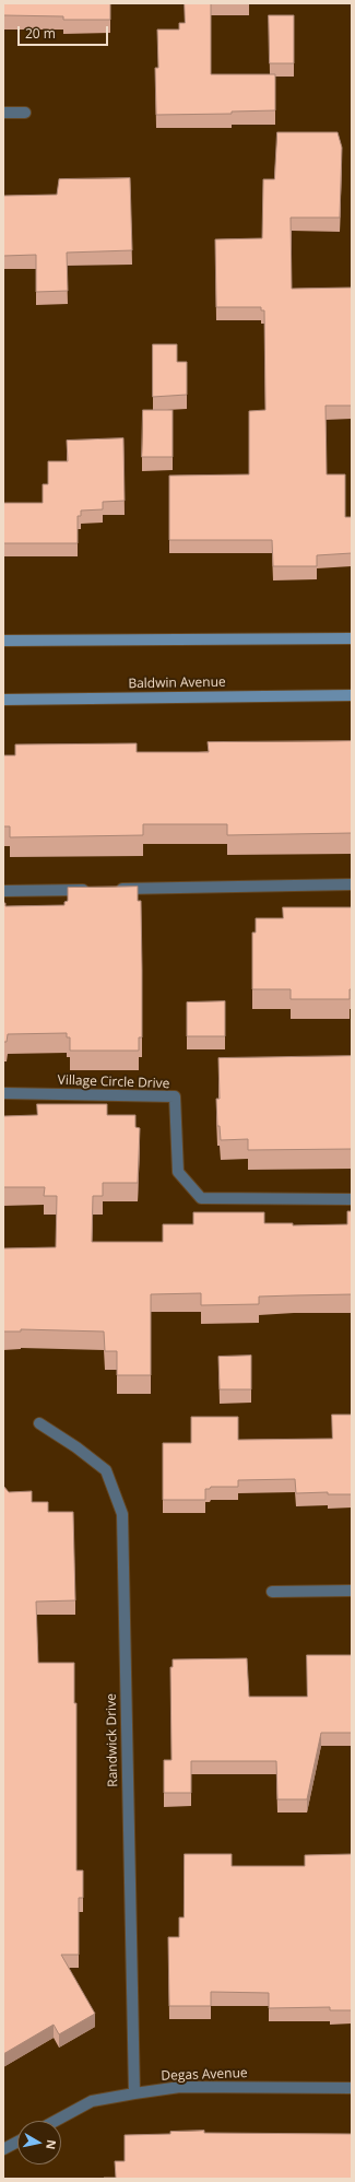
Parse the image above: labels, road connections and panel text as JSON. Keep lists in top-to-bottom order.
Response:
{
  "streets": {
    "main road": ["Baldwin Avenue"],
    "street": ["Village Circle Drive", "Randwick Drive", "Degas Avenue"]
  },
  "crossings": [
    ["Randwick Drive", "Degas Avenue"]
  ],
  "scale_bar": "20 m",
  "north": "right"
}
